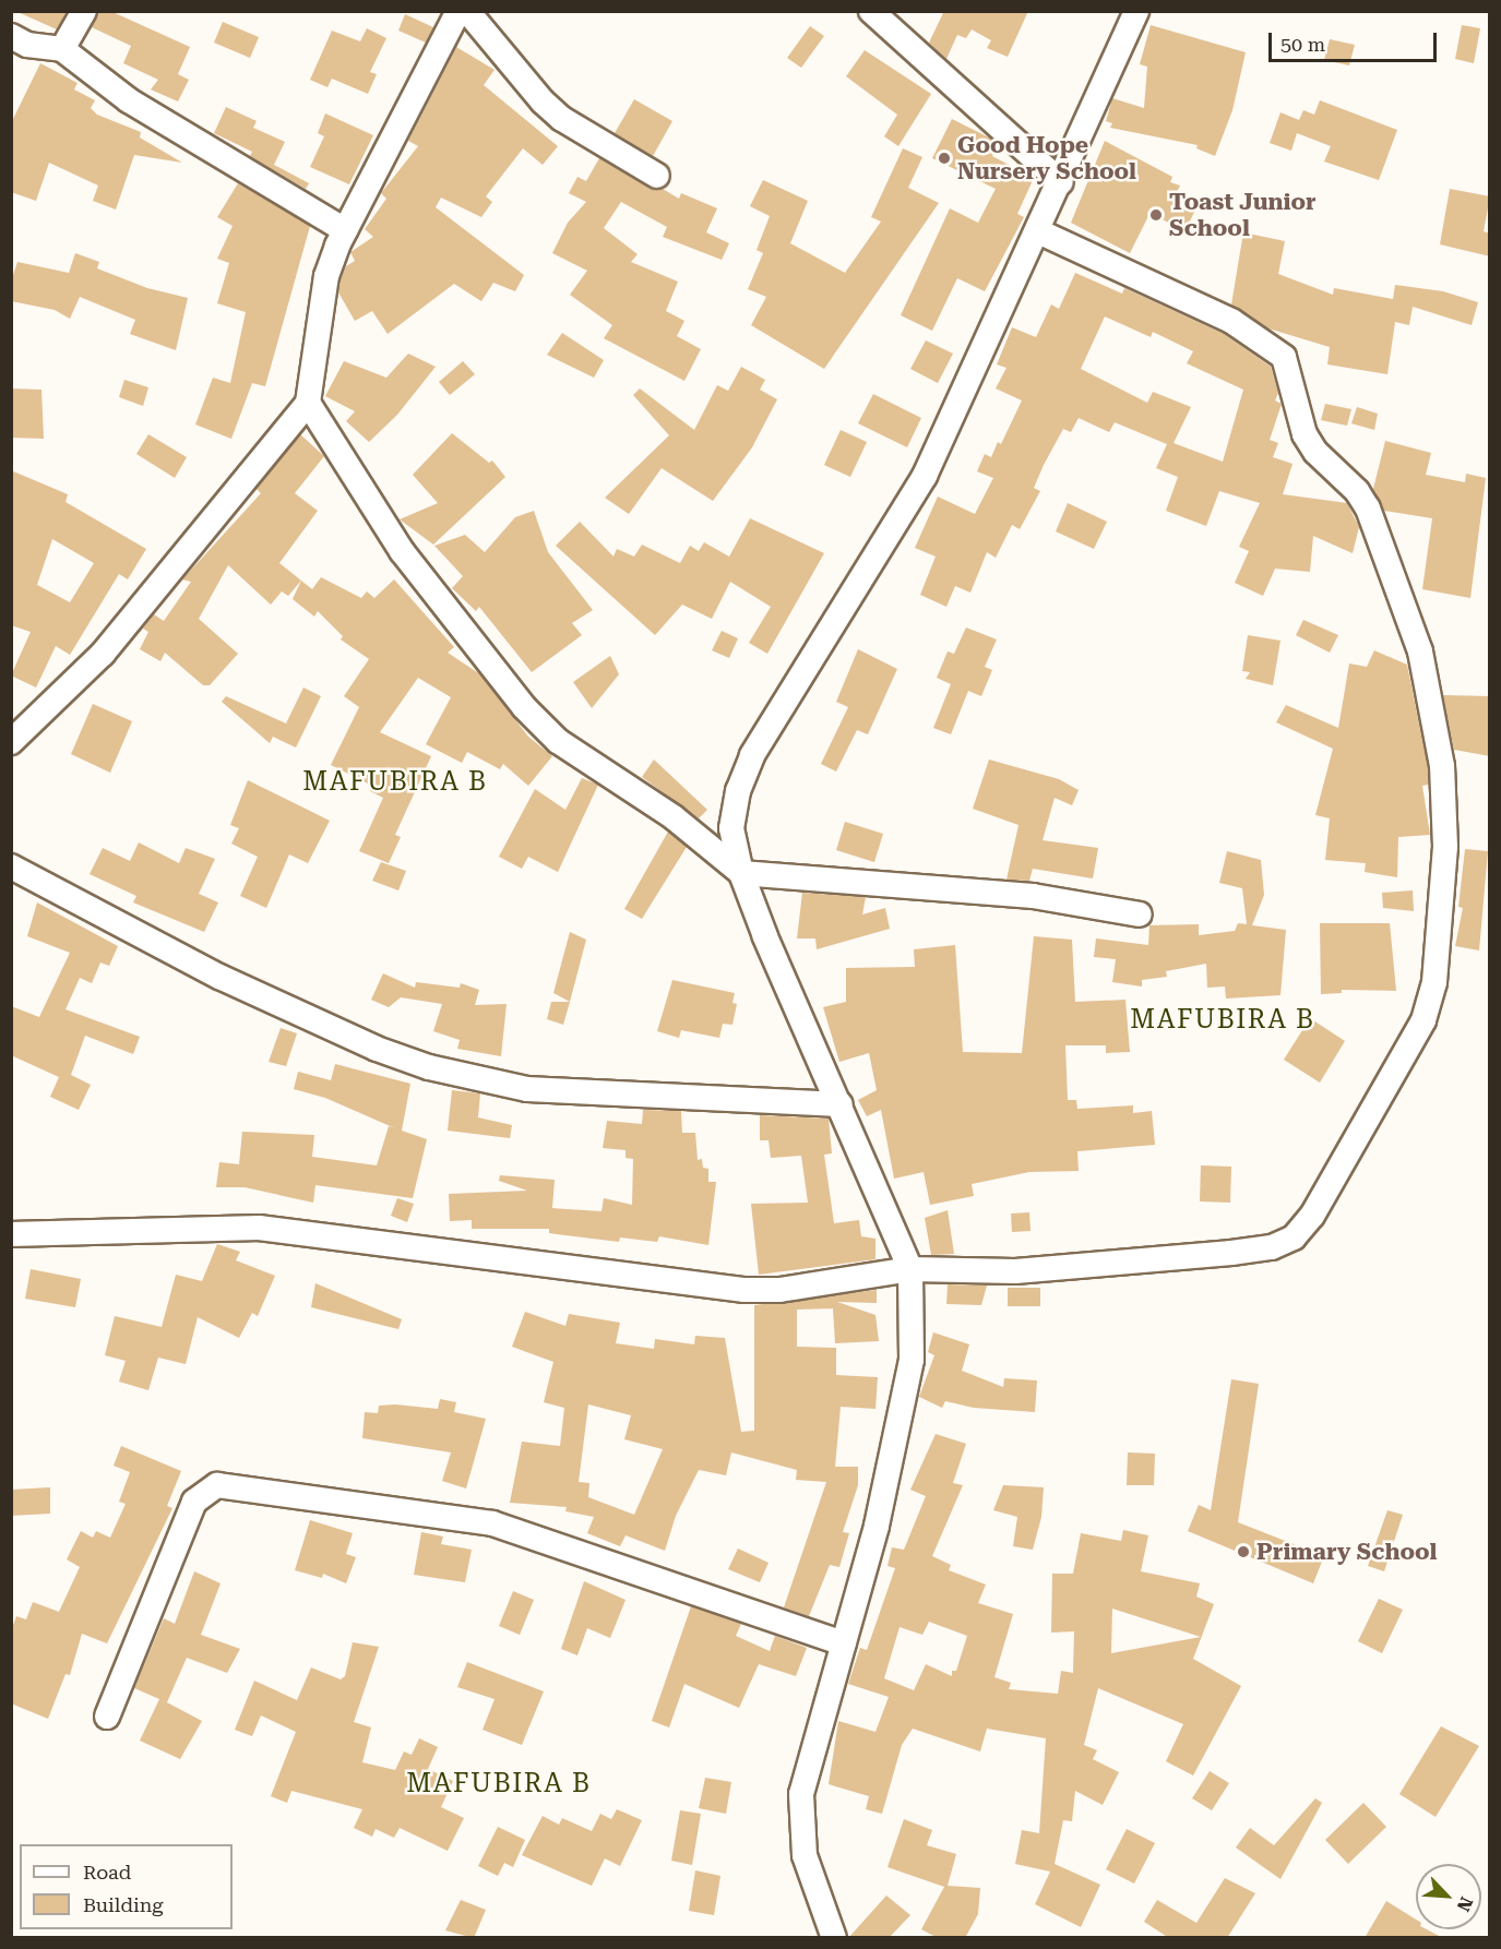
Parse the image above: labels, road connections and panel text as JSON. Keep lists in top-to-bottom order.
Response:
{
  "districts": ["MAFUBIRA B", "MAFUBIRA B", "MAFUBIRA B"],
  "places": ["Good Hope Nursery School", "Toast Junior School", "Primary School"],
  "legend": ["Road", "Building"],
  "scale_bar": "50 m",
  "north": "bottom right"
}
